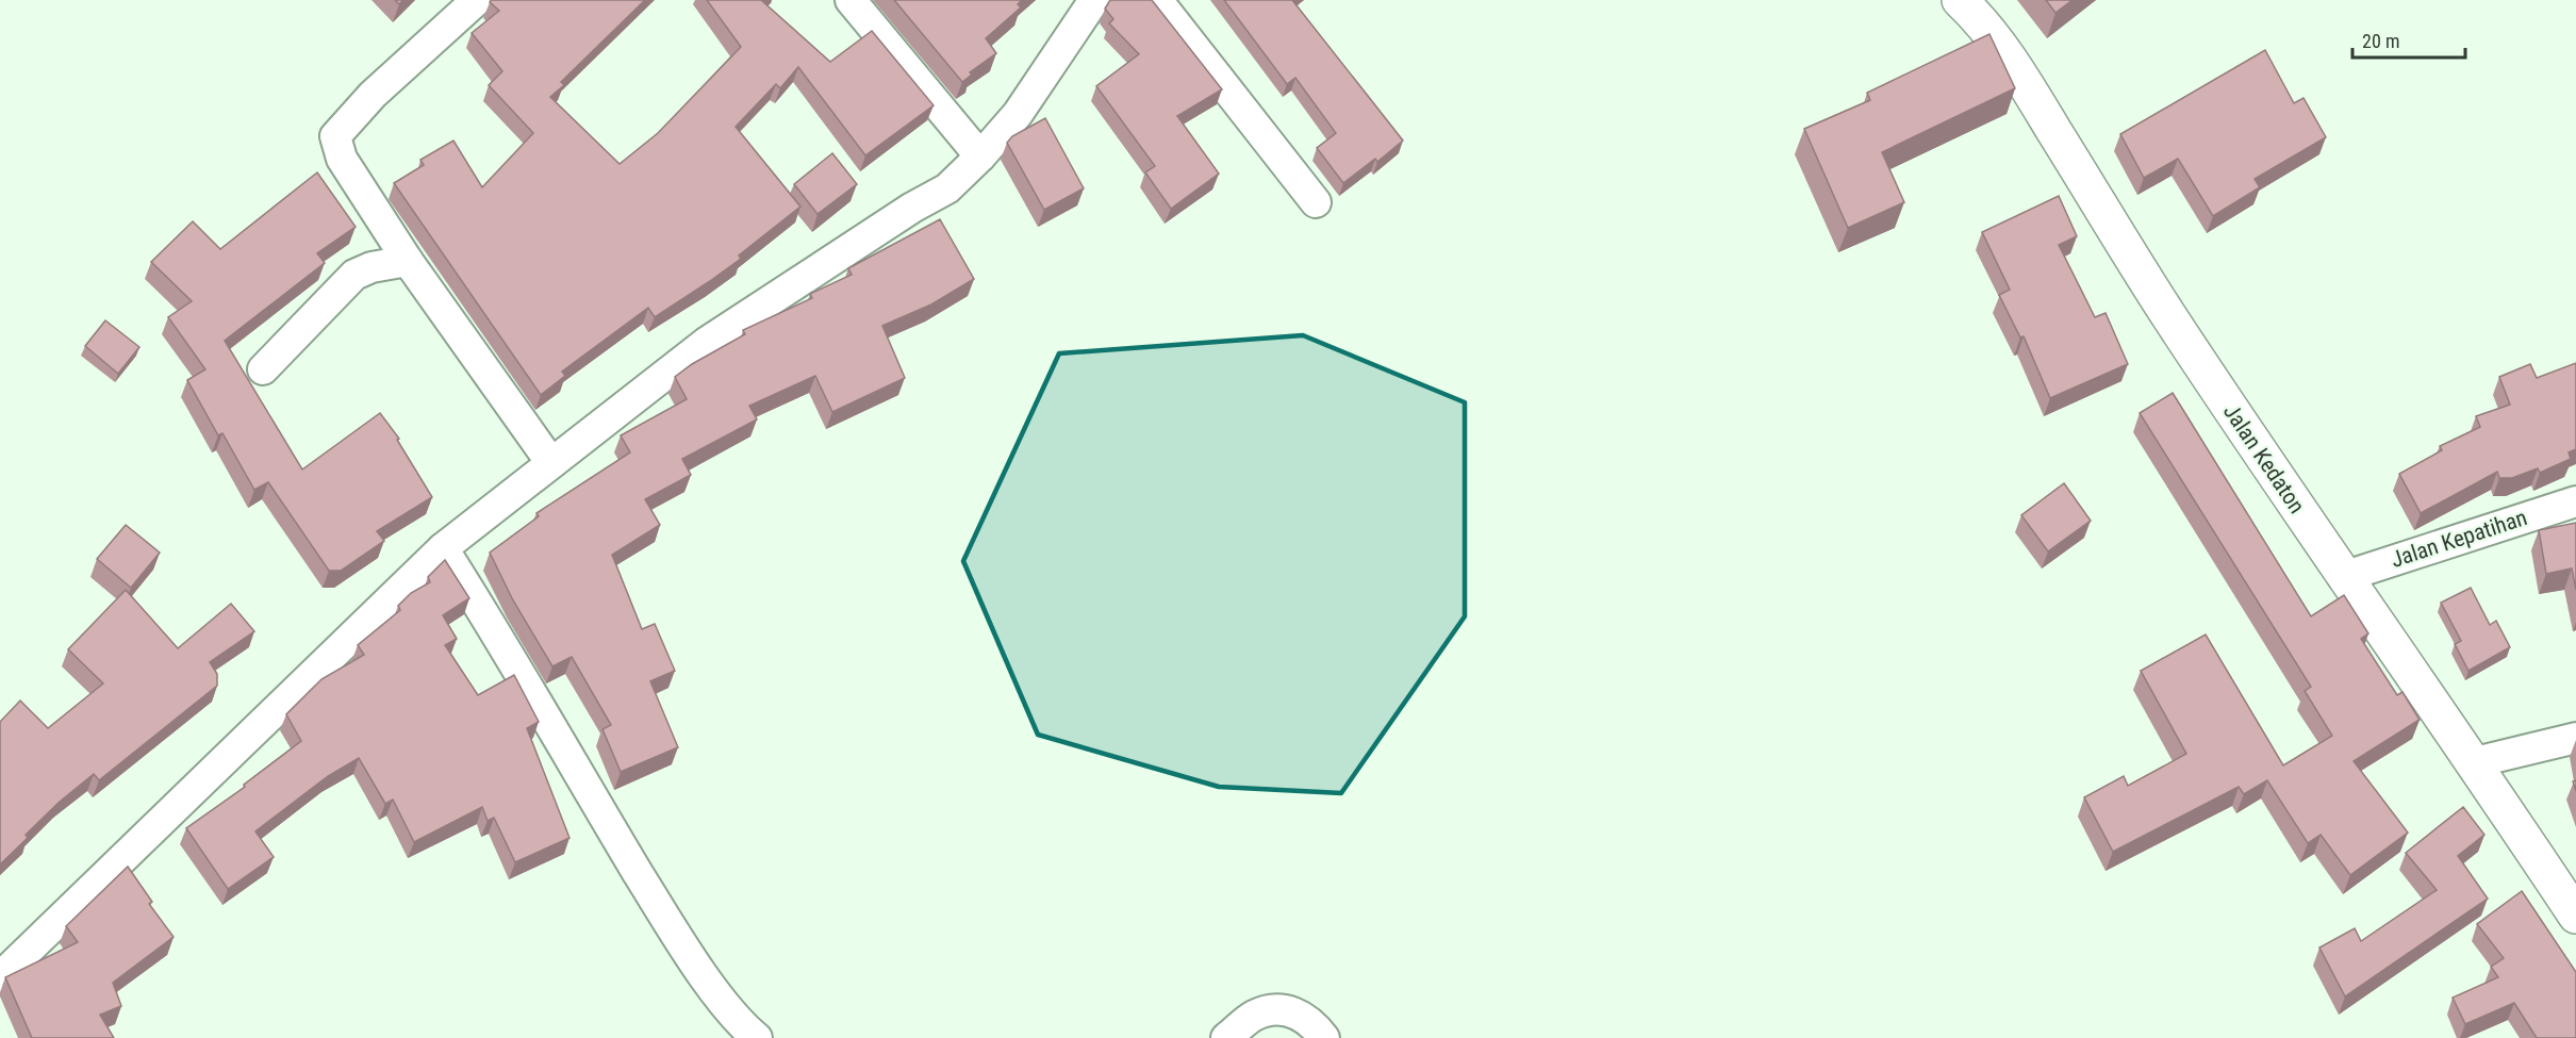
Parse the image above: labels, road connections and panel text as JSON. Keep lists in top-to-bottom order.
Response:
{
  "streets": {
    "street": ["Jalan Kedaton", "Jalan Kepatihan"]
  },
  "crossings": [
    ["Jalan Kedaton", "Jalan Kepatihan"]
  ],
  "scale_bar": "20 m"
}
